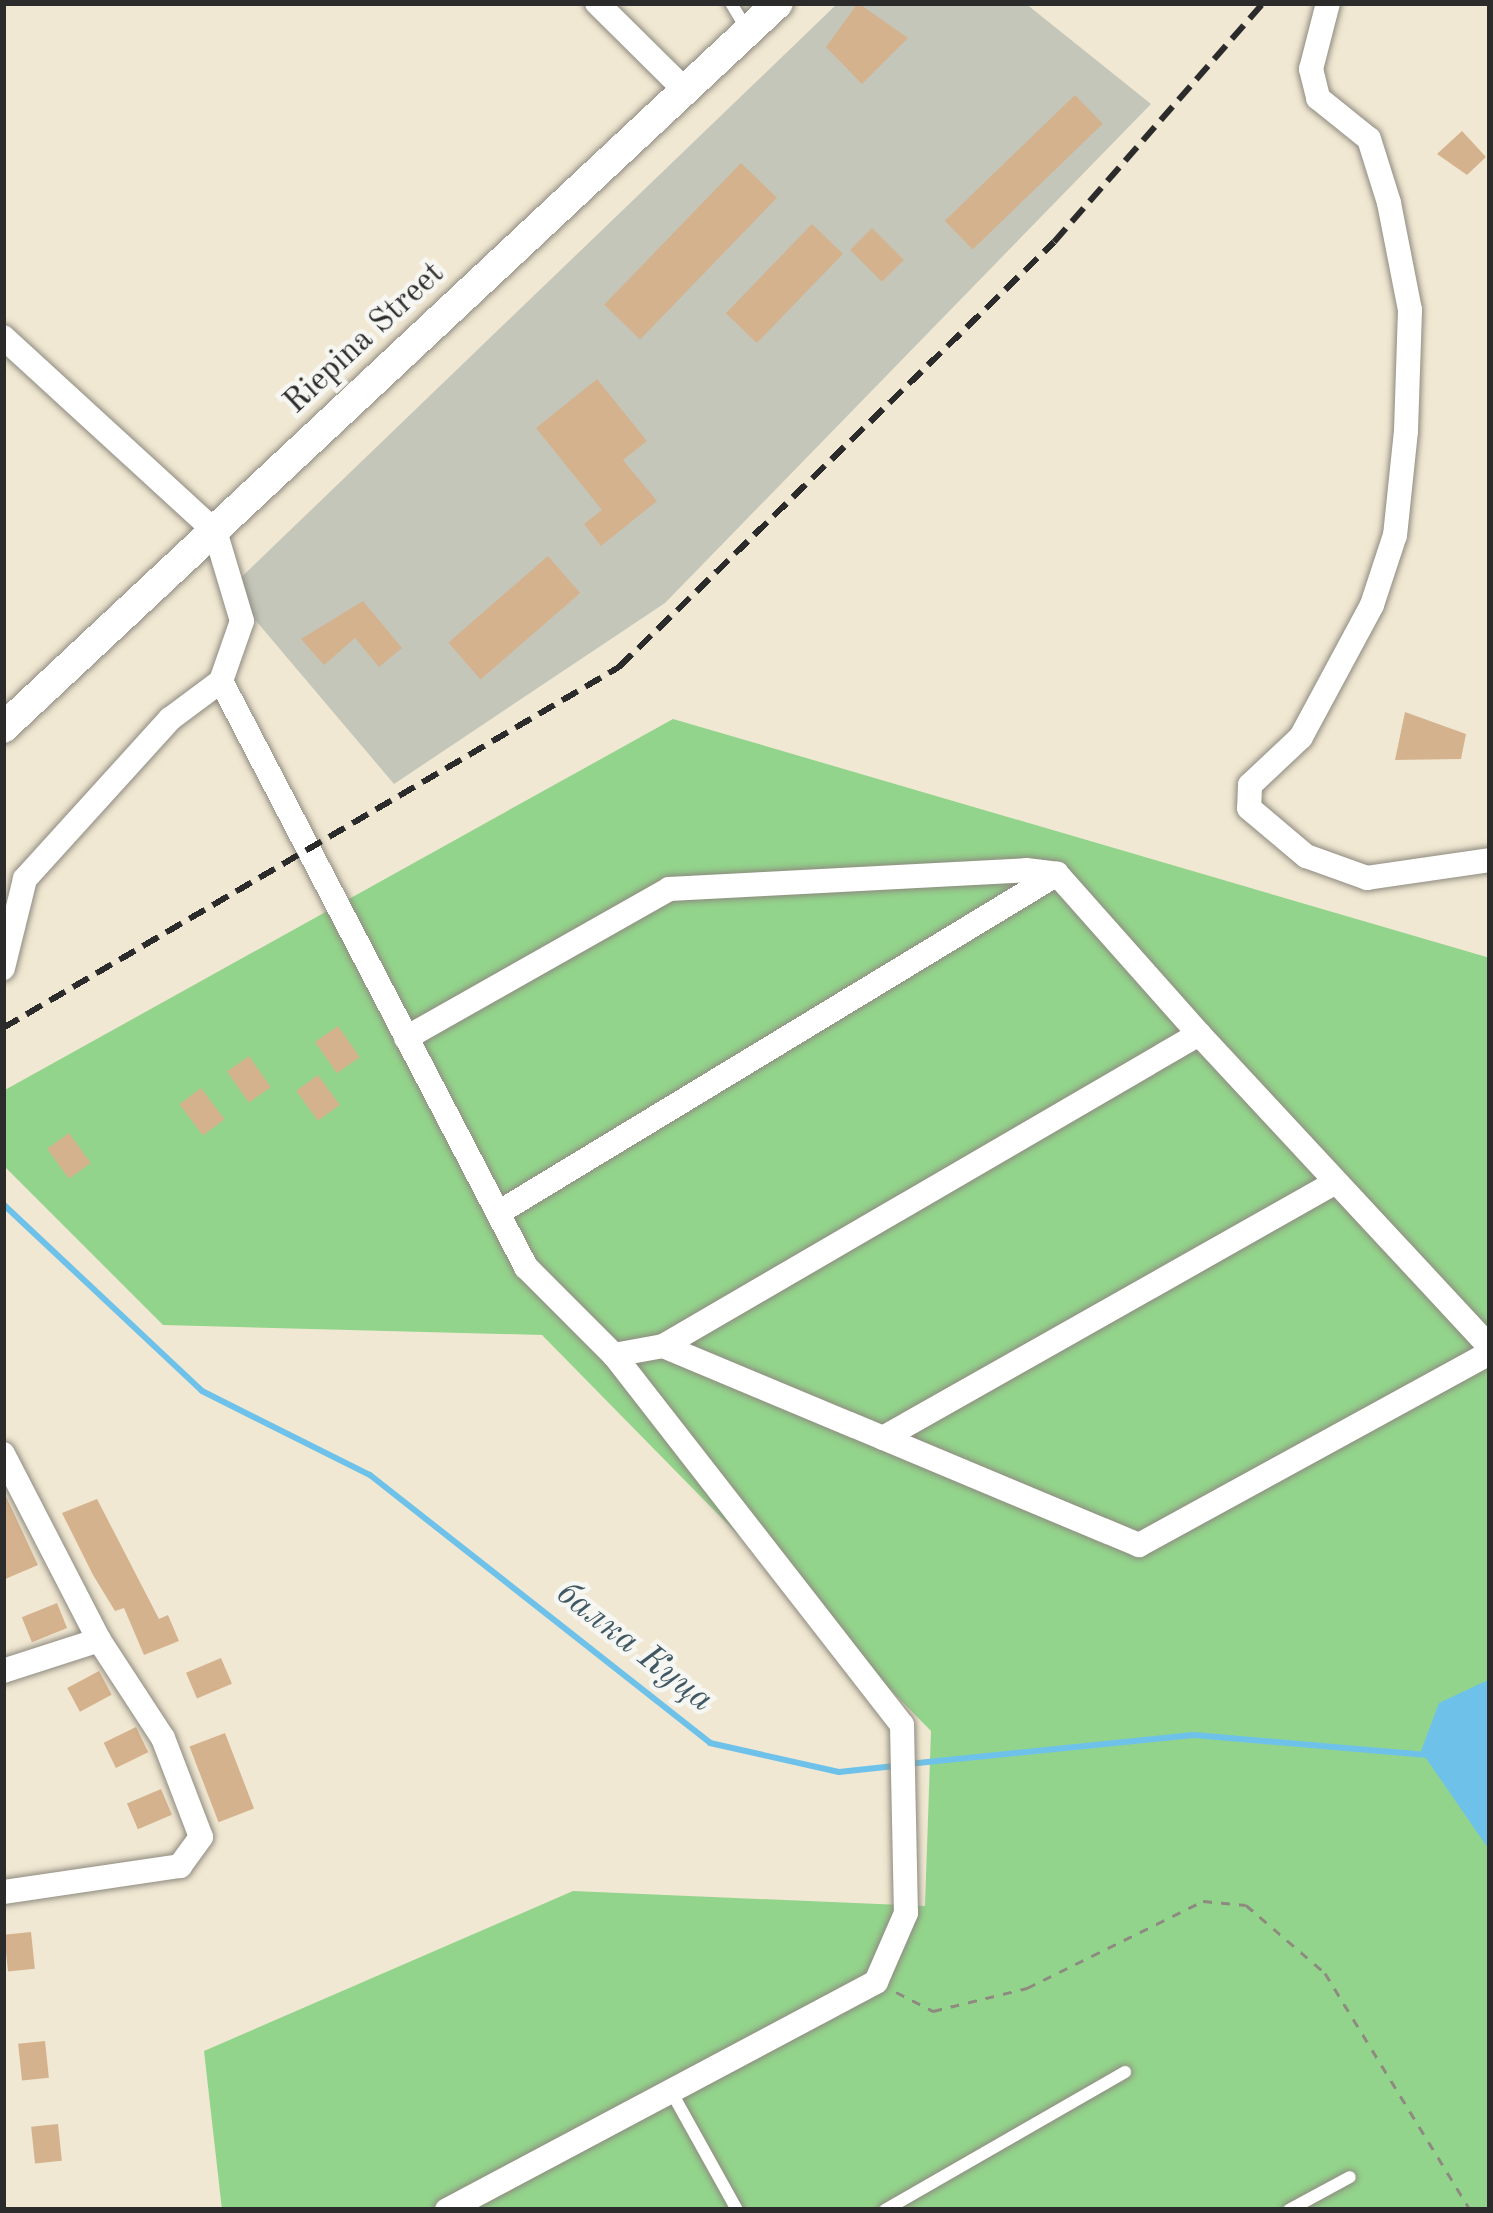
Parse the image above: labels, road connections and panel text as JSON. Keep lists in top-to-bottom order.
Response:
{
  "streets": {
    "street": ["Riepina Street"]
  },
  "water": ["балка Куца"]
}
